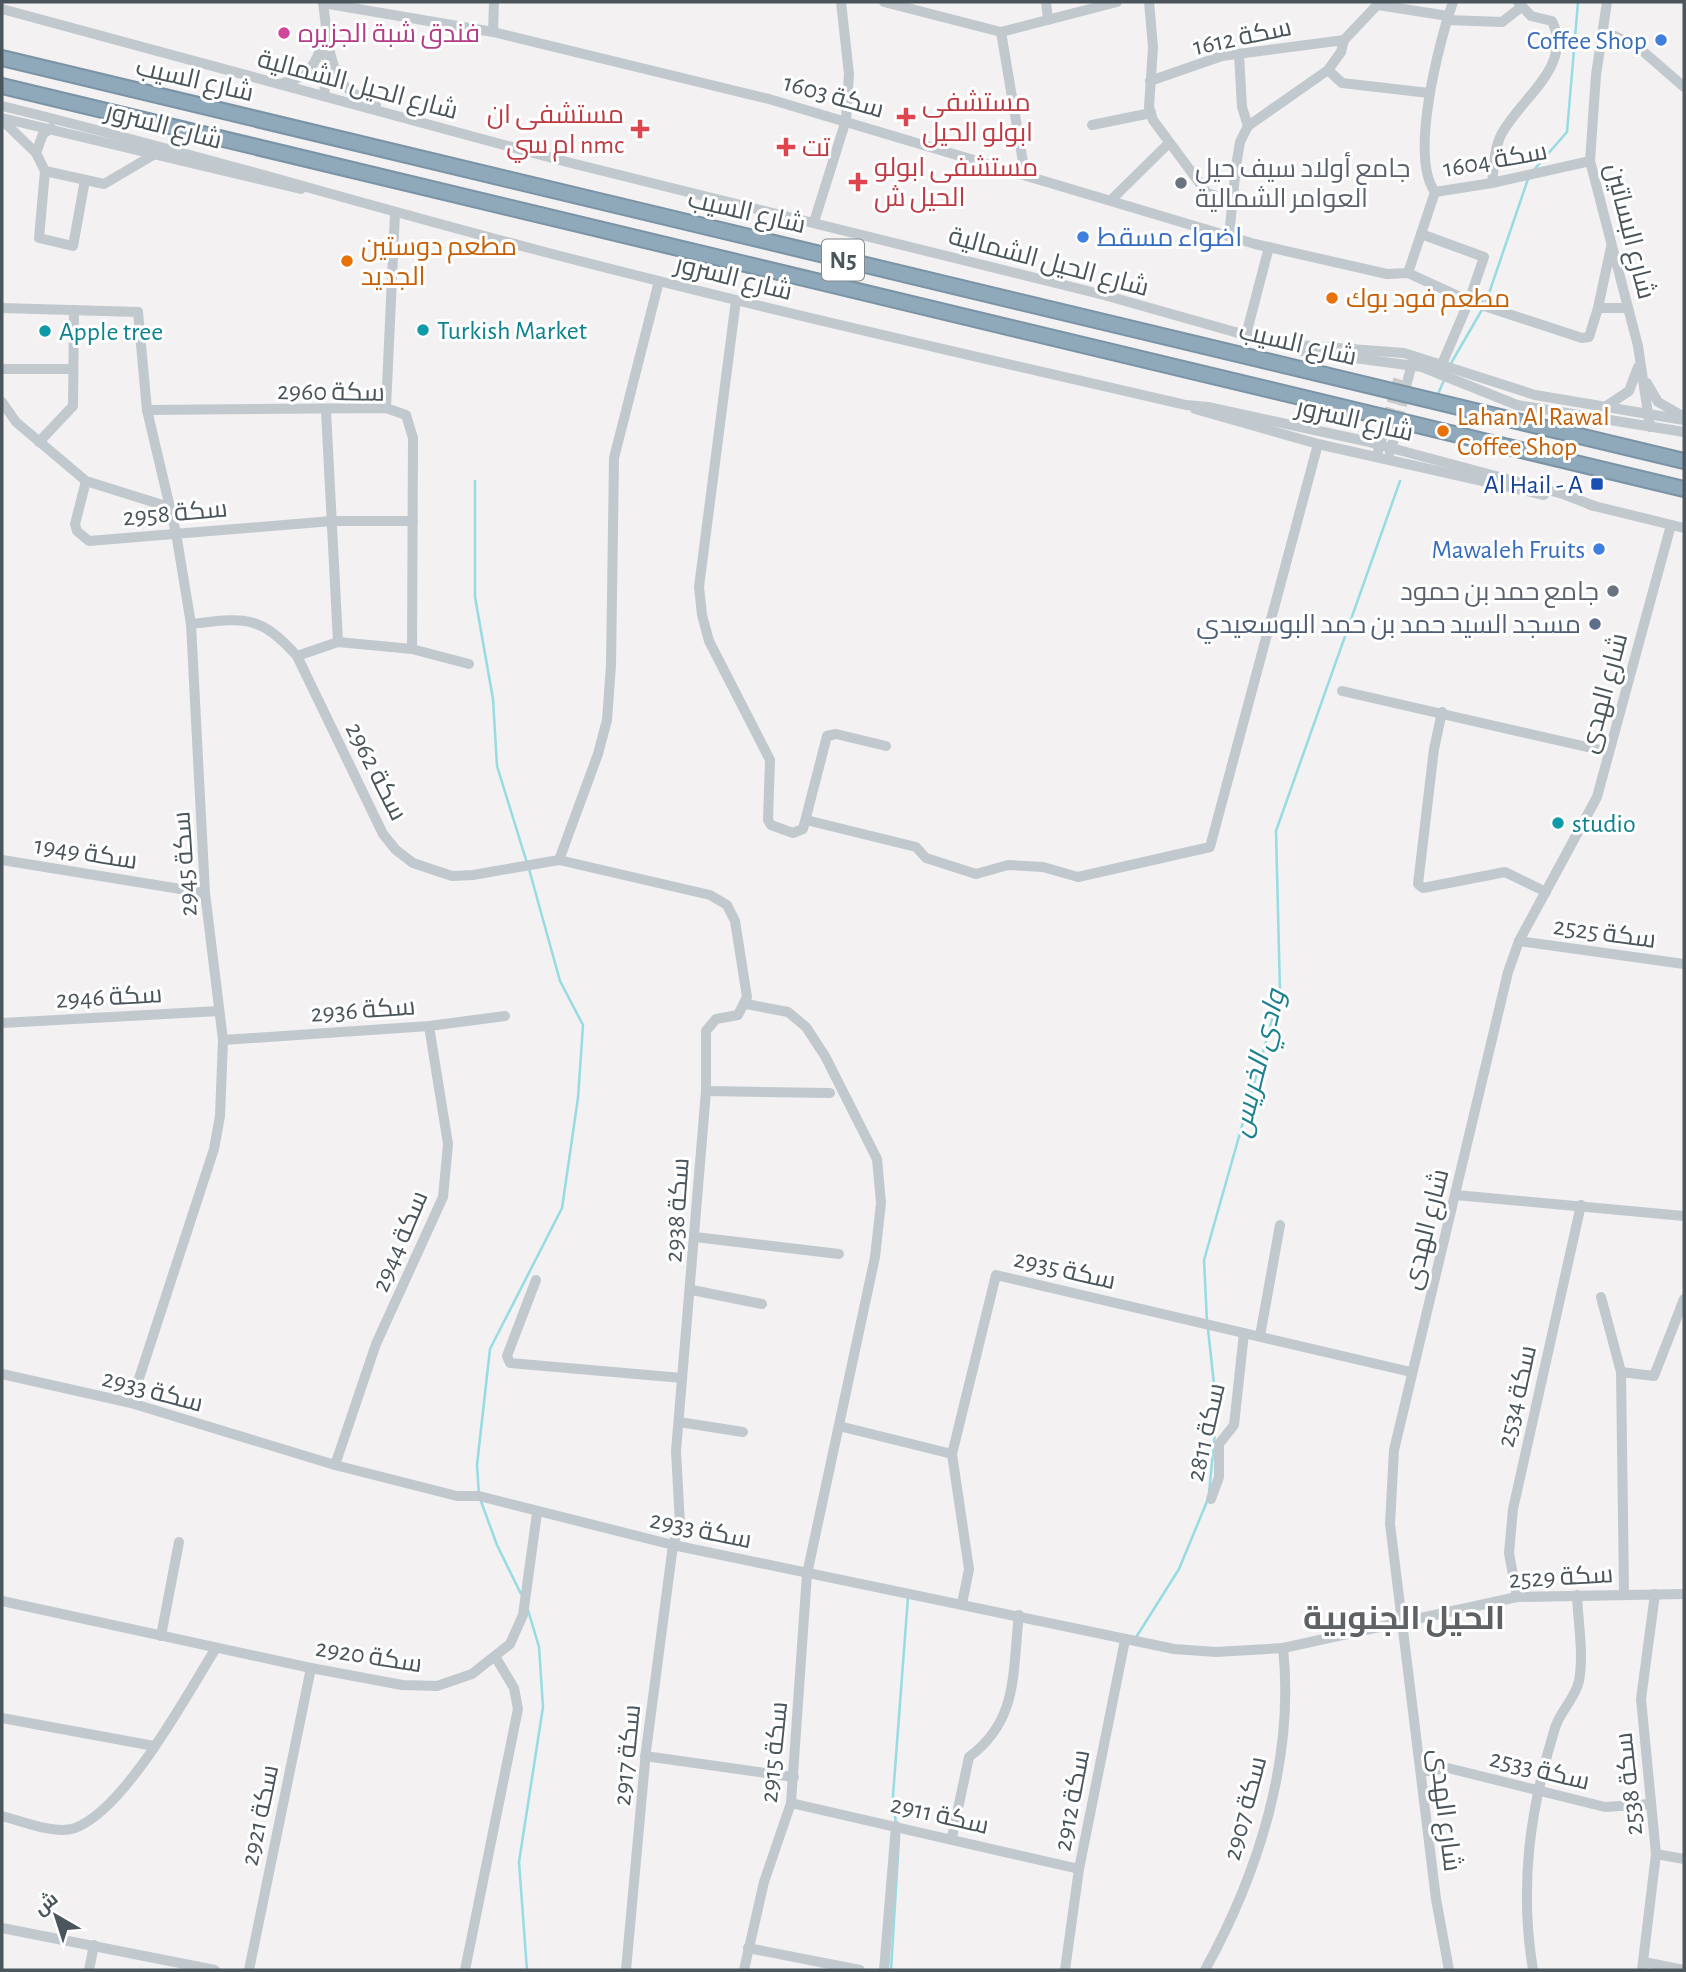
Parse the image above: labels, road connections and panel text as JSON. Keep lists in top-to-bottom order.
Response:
{
  "streets": {
    "highway": ["شارع السيب", "N5"],
    "street": [
      "سكة 1612",
      "شارع الحيل الشمالية",
      "سكة 1603",
      "شارع السرور",
      "سكة 1604",
      "شارع البساتين",
      "سكة 2960",
      "سكة 2958",
      "شارع الهدى",
      "سكة 2962",
      "سكة 1949",
      "سكة 2945",
      "سكة 2525",
      "سكة 2946",
      "سكة 2936",
      "سكة 2938",
      "سكة 2944",
      "سكة 2935",
      "سكة 2933",
      "سكة 2534",
      "سكة 2811",
      "سكة 2529",
      "سكة 2920",
      "سكة 2915",
      "سكة 2917",
      "سكة 2533",
      "سكة 2538",
      "سكة 2912",
      "سكة 2907",
      "سكة 2911",
      "سكة 2921"
    ]
  },
  "crossings": [
    ["شارع الحيل الشمالية", "شارع البساتين"],
    ["شارع السرور", "شارع الهدى"],
    ["سكة 1604", "شارع البساتين"],
    ["سكة 2960", "سكة 2958"],
    ["سكة 2960", "سكة 2945"],
    ["سكة 2958", "سكة 2945"],
    ["شارع الهدى", "سكة 2525"],
    ["شارع الهدى", "سكة 2935"],
    ["شارع الهدى", "سكة 2933"],
    ["شارع الهدى", "سكة 2529"],
    ["شارع الهدى", "سكة 2533"],
    ["سكة 2962", "سكة 2945"],
    ["سكة 2962", "سكة 2938"],
    ["سكة 2962", "سكة 2915"],
    ["سكة 1949", "سكة 2945"],
    ["سكة 2945", "سكة 2946"],
    ["سكة 2945", "سكة 2936"],
    ["سكة 2945", "سكة 2933"],
    ["سكة 2936", "سكة 2944"],
    ["سكة 2938", "سكة 2933"],
    ["سكة 2938", "سكة 2915"],
    ["سكة 2938", "سكة 2917"],
    ["سكة 2944", "سكة 2933"],
    ["سكة 2935", "سكة 2933"],
    ["سكة 2935", "سكة 2811"],
    ["سكة 2933", "سكة 2529"],
    ["سكة 2933", "سكة 2920"],
    ["سكة 2933", "سكة 2915"],
    ["سكة 2933", "سكة 2917"],
    ["سكة 2933", "سكة 2912"],
    ["سكة 2933", "سكة 2907"],
    ["سكة 2534", "سكة 2529"],
    ["سكة 2529", "سكة 2538"],
    ["سكة 2920", "سكة 2921"],
    ["سكة 2915", "سكة 2911"],
    ["سكة 2533", "سكة 2538"],
    ["سكة 2912", "سكة 2911"]
  ],
  "districts": ["الحيل الجنوبية"],
  "water": ["وادي الخريس"],
  "places": {
    "other": [
      "فندق شبة الجزيره",
      "Coffee Shop",
      "جامع أولاد سيف حيل العوامر الشمالية",
      "اضواء مسقط",
      "مطعم دوستين الجديد",
      "مطعم فود بوك",
      "Turkish Market",
      "Apple tree",
      "Lahan Al Rawal Coffee Shop",
      "Mawaleh Fruits",
      "جامع حمد بن حمود",
      "مسجد السيد حمد بن حمد البوسعيدي",
      "studio"
    ],
    "health": [
      "مستشفى ابولو الحيل",
      "مستشفى ان ام سي nmc",
      "تت",
      "مستشفى ابولو الحيل ش"
    ],
    "transit": ["Al Hail - A"]
  },
  "north": "top left"
}
